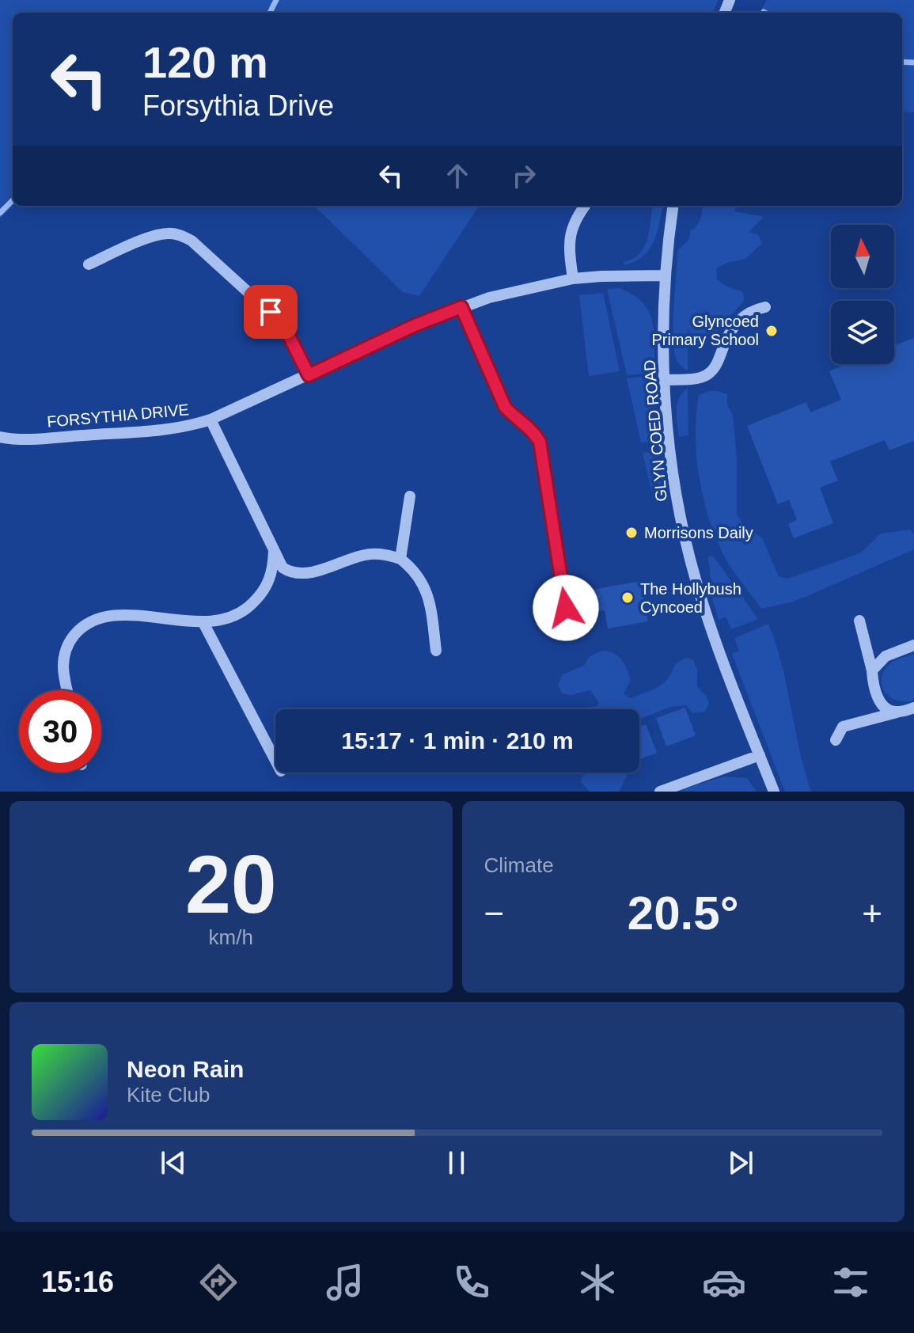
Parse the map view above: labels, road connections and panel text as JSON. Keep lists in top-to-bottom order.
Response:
{
  "streets": {
    "street": ["FORSYTHIA DRIVE", "GLYN COED ROAD"]
  },
  "crossings": [
    ["FORSYTHIA DRIVE", "GLYN COED ROAD"]
  ],
  "places": ["Glyncoed Primary School", "Morrisons Daily", "The Hollybush Cyncoed"],
  "north": "top",
  "page": {
    "turn": ["120 m", "Forsythia Drive"],
    "limit": "30",
    "trip": "15:17 · 1 min · 210 m",
    "tile": [
      ["20", "km/h"],
      "Climate"
    ],
    "heat": ["−", "20.5°", "+"],
    "song": ["Neon Rain", "Kite Club"],
    "tabs": "15:16"
  }
}
